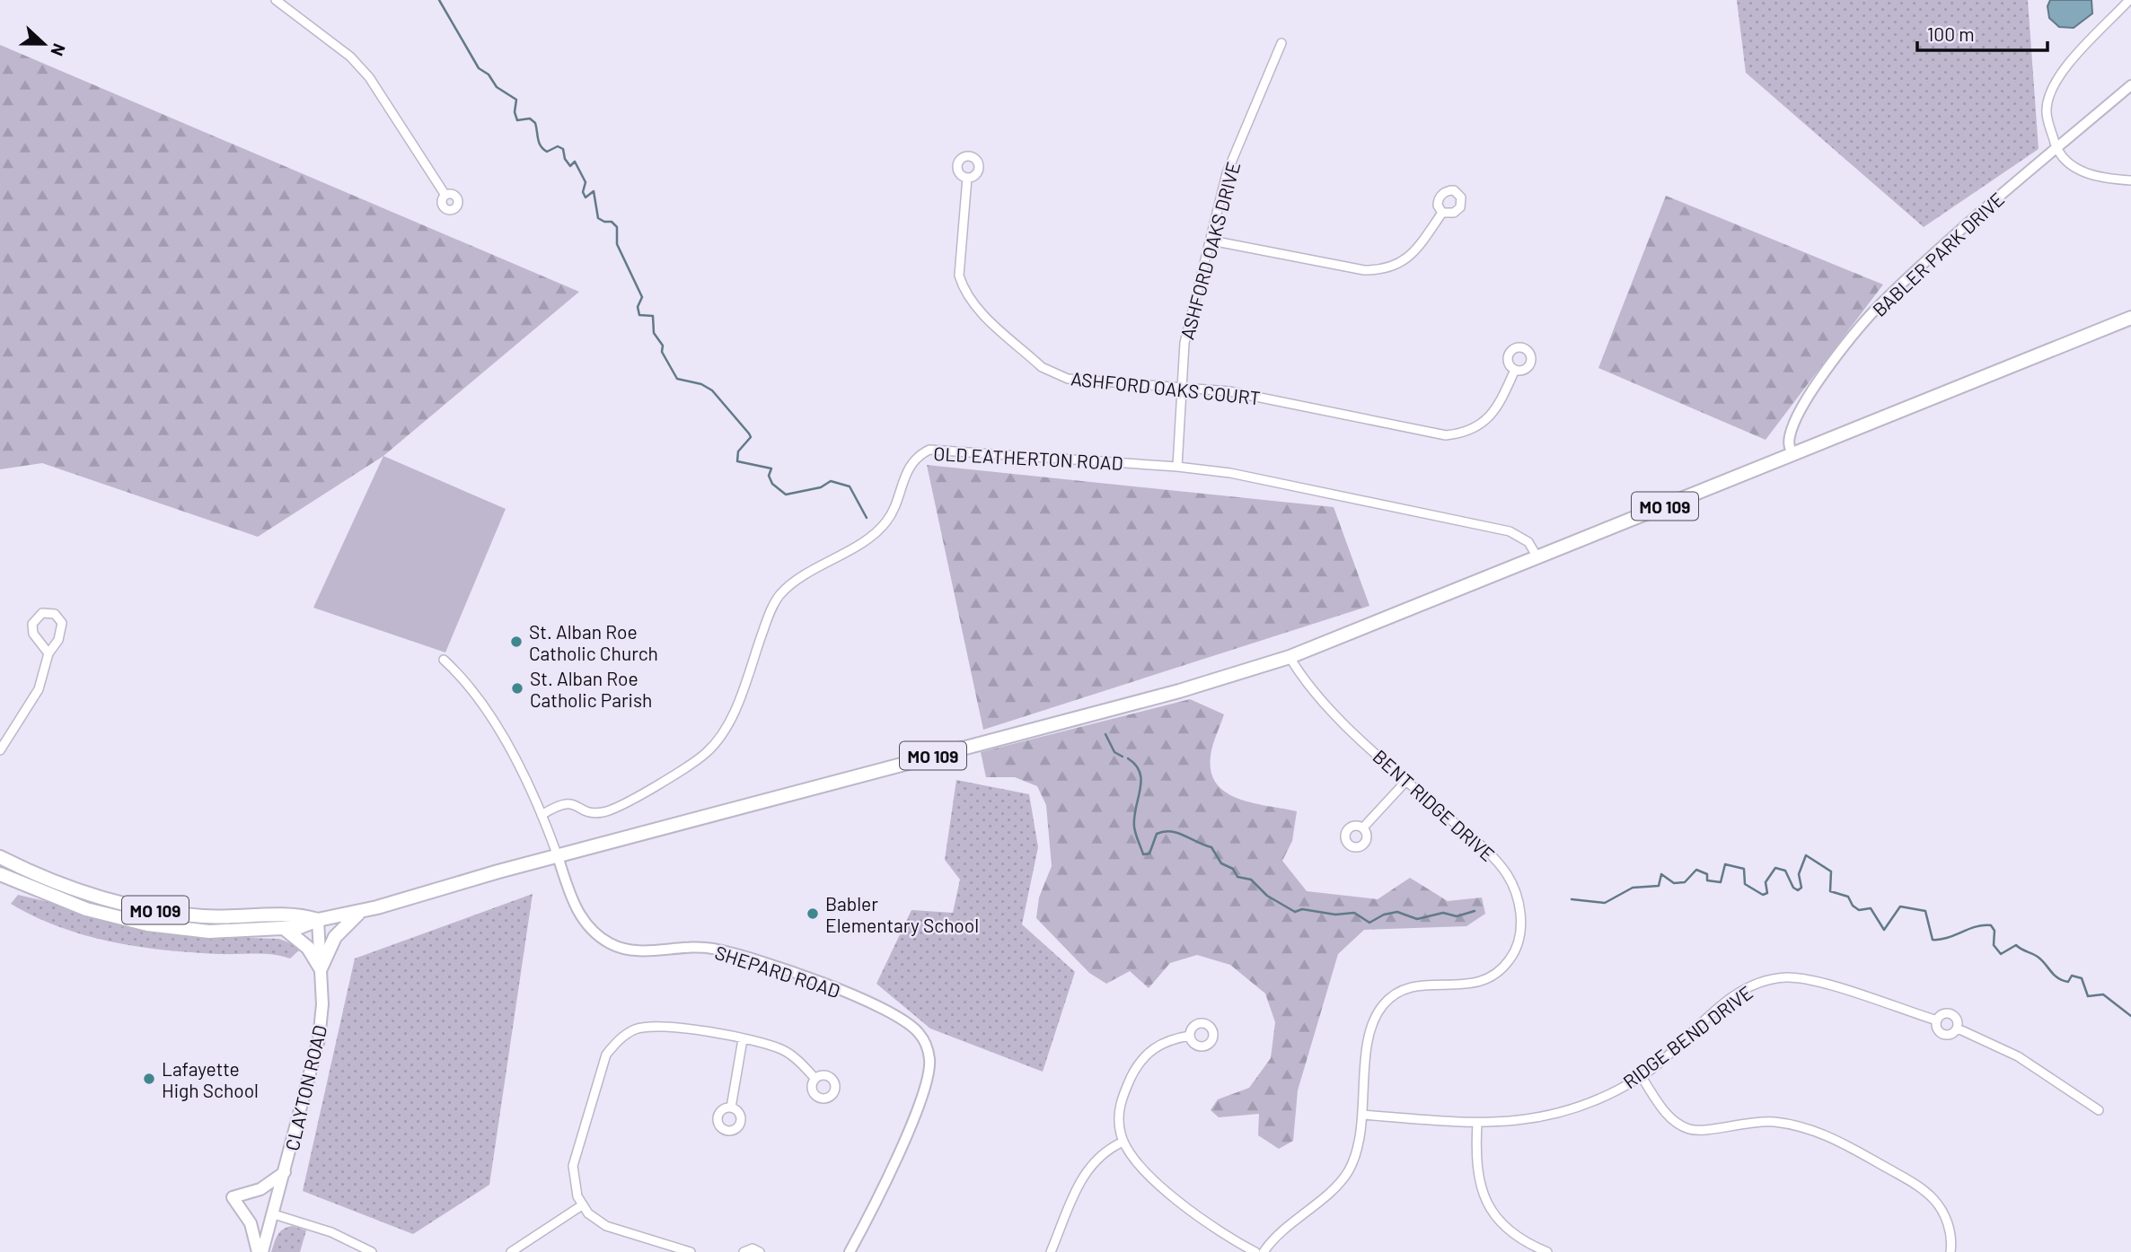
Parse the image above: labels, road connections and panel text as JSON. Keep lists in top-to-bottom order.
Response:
{
  "streets": {
    "main road": ["MO 109", "CLAYTON ROAD"],
    "street": [
      "ASHFORD OAKS DRIVE",
      "BABLER PARK DRIVE",
      "ASHFORD OAKS COURT",
      "OLD EATHERTON ROAD",
      "BENT RIDGE DRIVE",
      "SHEPARD ROAD",
      "RIDGE BEND DRIVE"
    ]
  },
  "crossings": [
    ["ASHFORD OAKS DRIVE", "ASHFORD OAKS COURT"],
    ["ASHFORD OAKS DRIVE", "OLD EATHERTON ROAD"],
    ["BABLER PARK DRIVE", "MO 109"],
    ["OLD EATHERTON ROAD", "MO 109"],
    ["OLD EATHERTON ROAD", "SHEPARD ROAD"],
    ["MO 109", "BENT RIDGE DRIVE"],
    ["MO 109", "SHEPARD ROAD"],
    ["MO 109", "CLAYTON ROAD"],
    ["BENT RIDGE DRIVE", "RIDGE BEND DRIVE"]
  ],
  "places": [
    "St. Alban Roe Catholic Church",
    "St. Alban Roe Catholic Parish",
    "Babler Elementary School",
    "Lafayette High School"
  ],
  "scale_bar": "100 m",
  "north": "right"
}
